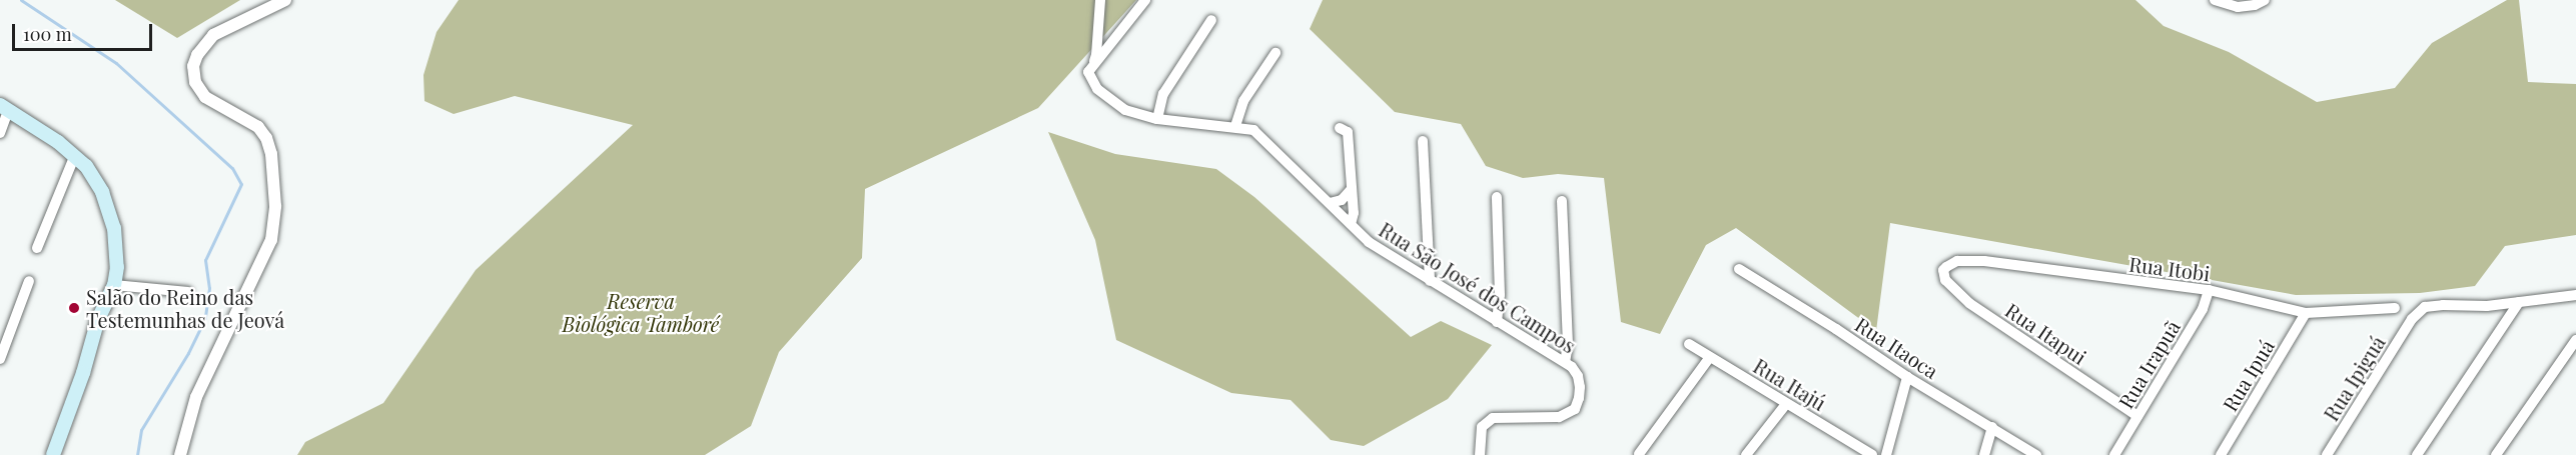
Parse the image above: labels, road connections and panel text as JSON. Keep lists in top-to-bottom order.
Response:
{
  "streets": {
    "street": [
      "Rua Itobi",
      "Rua São José dos Campos",
      "Rua Itapui",
      "Rua Itaoca",
      "Rua Irapuã",
      "Rua Ipuá",
      "Rua Ipiguá",
      "Rua Itajú"
    ]
  },
  "crossings": [
    ["Rua Itobi", "Rua Itapui"],
    ["Rua Itobi", "Rua Irapuã"],
    ["Rua Itobi", "Rua Ipuá"],
    ["Rua Itapui", "Rua Irapuã"]
  ],
  "parks": ["Reserva Biológica Tamboré"],
  "places": ["Salão do Reino das Testemunhas de Jeová"],
  "scale_bar": "100 m"
}
